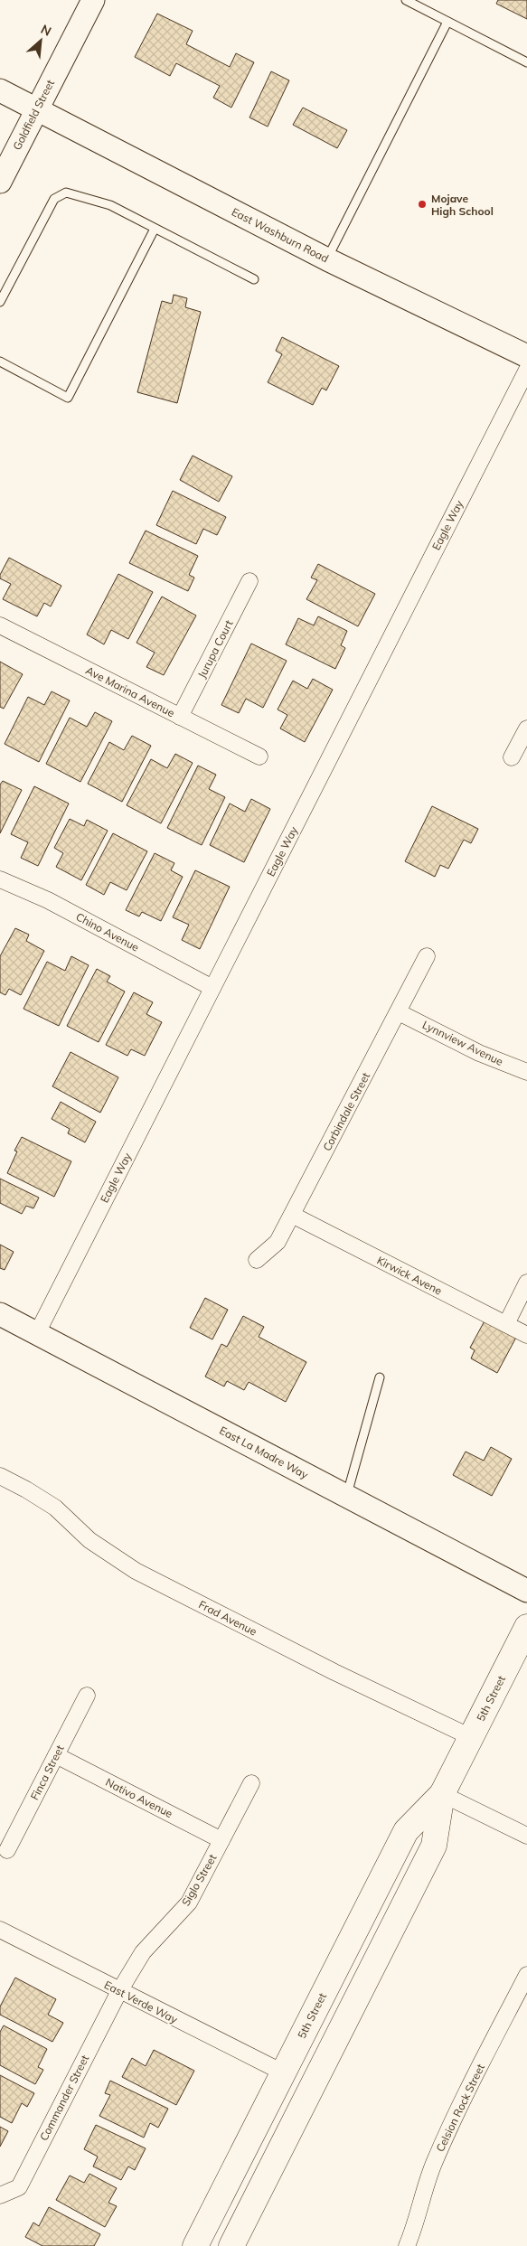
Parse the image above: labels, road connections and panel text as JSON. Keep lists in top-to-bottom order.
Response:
{
  "streets": {
    "main road": ["5th Street"],
    "street": [
      "Goldfield Street",
      "East Washburn Road",
      "Eagle Way",
      "Jurupa Court",
      "Ave Marina Avenue",
      "Chino Avenue",
      "Lynnview Avenue",
      "Corbindale Street",
      "Kirwick Avene",
      "East La Madre Way",
      "Frad Avenue",
      "Finca Street",
      "Nativo Avenue",
      "Siglo Street",
      "East Verde Way",
      "Commander Street",
      "Celsion Rock Street"
    ]
  },
  "crossings": [
    ["Goldfield Street", "East Washburn Road"],
    ["Eagle Way", "Chino Avenue"],
    ["Eagle Way", "East La Madre Way"],
    ["Jurupa Court", "Ave Marina Avenue"],
    ["Lynnview Avenue", "Corbindale Street"],
    ["Corbindale Street", "Kirwick Avene"],
    ["Frad Avenue", "5th Street"],
    ["5th Street", "East Verde Way"],
    ["Finca Street", "Nativo Avenue"],
    ["Nativo Avenue", "Siglo Street"],
    ["Siglo Street", "East Verde Way"],
    ["Siglo Street", "Commander Street"],
    ["East Verde Way", "Commander Street"]
  ],
  "places": ["Mojave High School"],
  "north": "top right"
}
